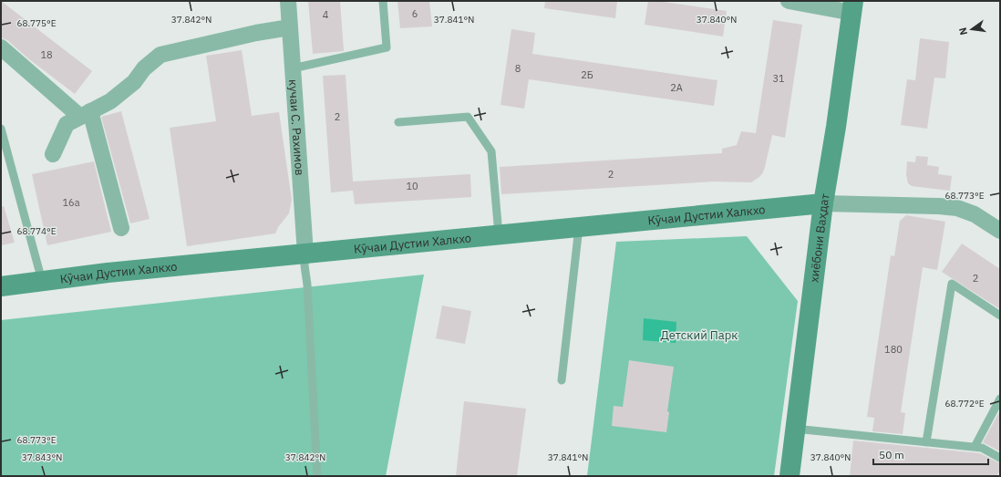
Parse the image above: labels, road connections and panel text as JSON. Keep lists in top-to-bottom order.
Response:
{
  "streets": {
    "street": ["кучаи С. Рахимов", "Кӯчаи Дустии Халкхо", "хиёбони Ваҳдат"]
  },
  "crossings": [
    ["кучаи С. Рахимов", "Кӯчаи Дустии Халкхо"],
    ["Кӯчаи Дустии Халкхо", "хиёбони Ваҳдат"]
  ],
  "parks": ["Детский Парк"],
  "house_numbers": [
    "6",
    "4",
    "18",
    "8",
    "2Б",
    "31",
    "2A",
    "2",
    "2",
    "10",
    "16а",
    "2",
    "180"
  ],
  "scale_bar": "50 m",
  "north": "left",
  "coordinates": [
    "37.841°N",
    "37.842°N",
    "37.840°N",
    "68.775°E",
    "68.773°E",
    "68.774°E",
    "68.772°E",
    "37.843°N"
  ]
}
